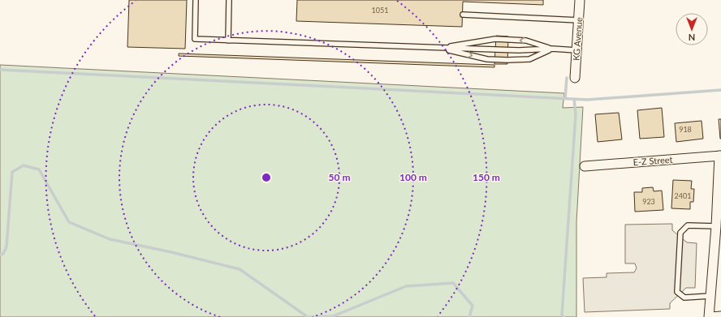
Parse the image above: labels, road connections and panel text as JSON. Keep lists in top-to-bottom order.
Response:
{
  "streets": {
    "street": ["KG Avenue", "E-Z Street"]
  },
  "house_numbers": [
    "1051",
    "918",
    "2401",
    "923"
  ],
  "north": "bottom",
  "rings": ["50 m", "100 m", "150 m"]
}
